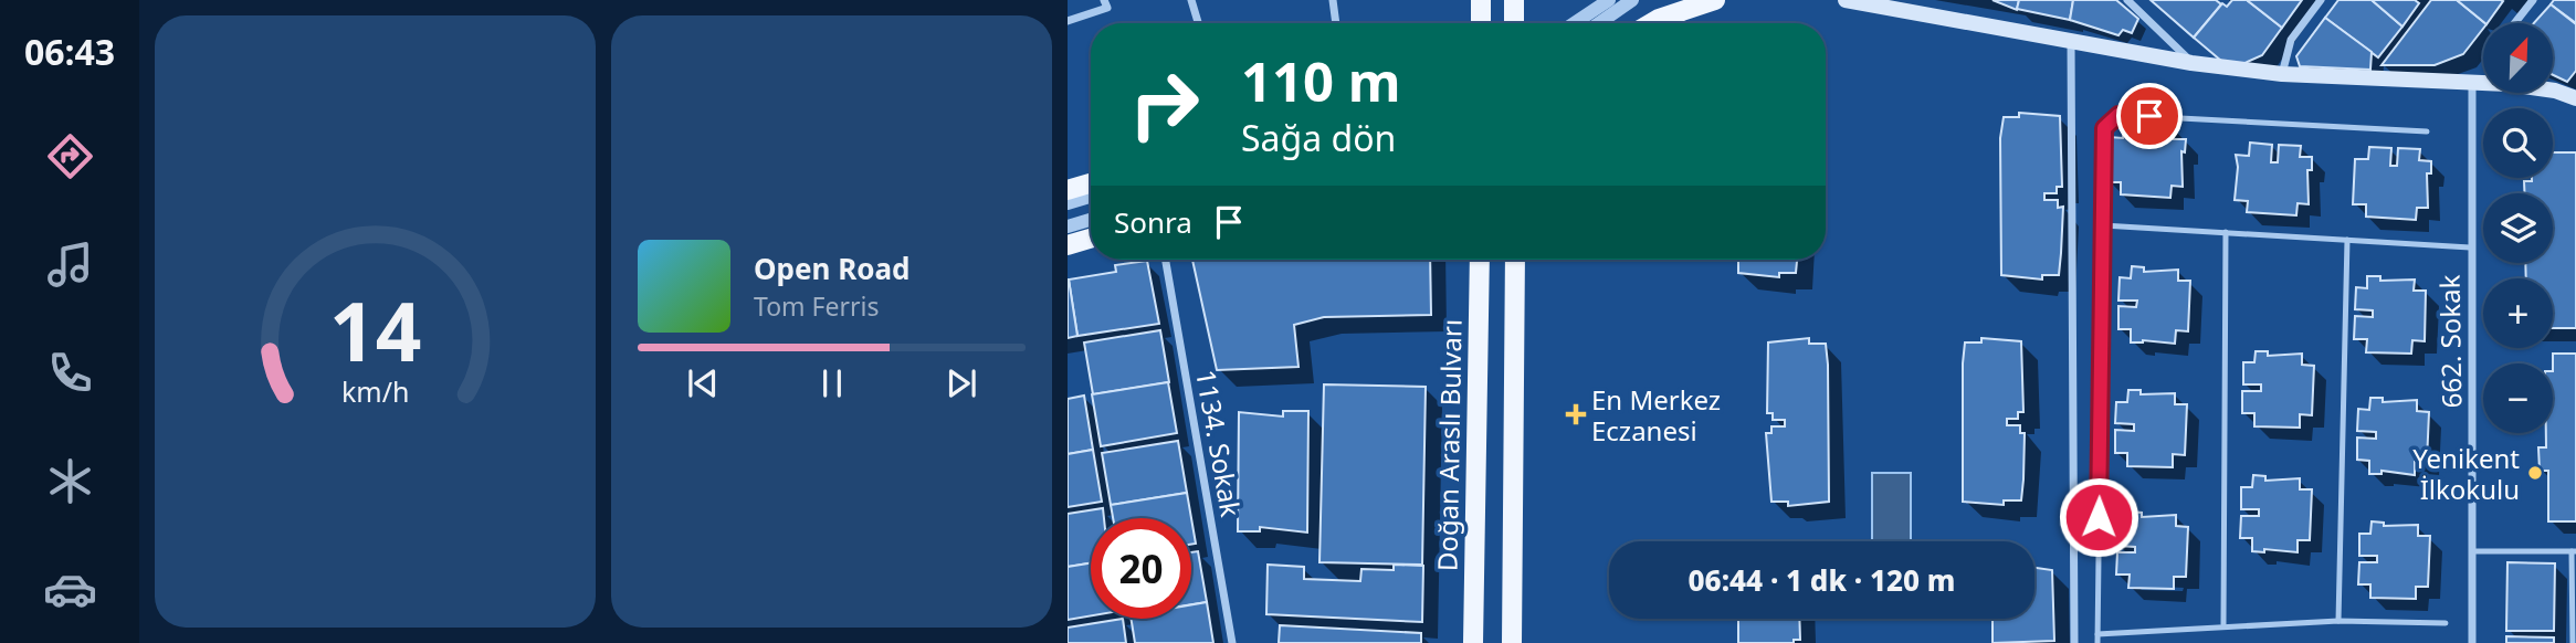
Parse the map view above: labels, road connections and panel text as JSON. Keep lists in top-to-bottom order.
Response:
{
  "streets": {
    "main road": ["Doğan Araslı Bulvarı"],
    "street": ["662. Sokak", "1134. Sokak"]
  },
  "places": {
    "health": ["En Merkez Eczanesi"],
    "other": ["Yenikent İlkokulu"]
  },
  "north": "top right",
  "page": {
    "tabs": "06:43",
    "map_buttons": ["+", "−"],
    "turn": ["110 m", "Sağa dön"],
    "then": "Sonra",
    "song": ["Open Road", "Tom Ferris"],
    "limit": "20",
    "trip": "06:44 · 1 dk · 120 m",
    "gauge": ["14", "km/h"]
  }
}
